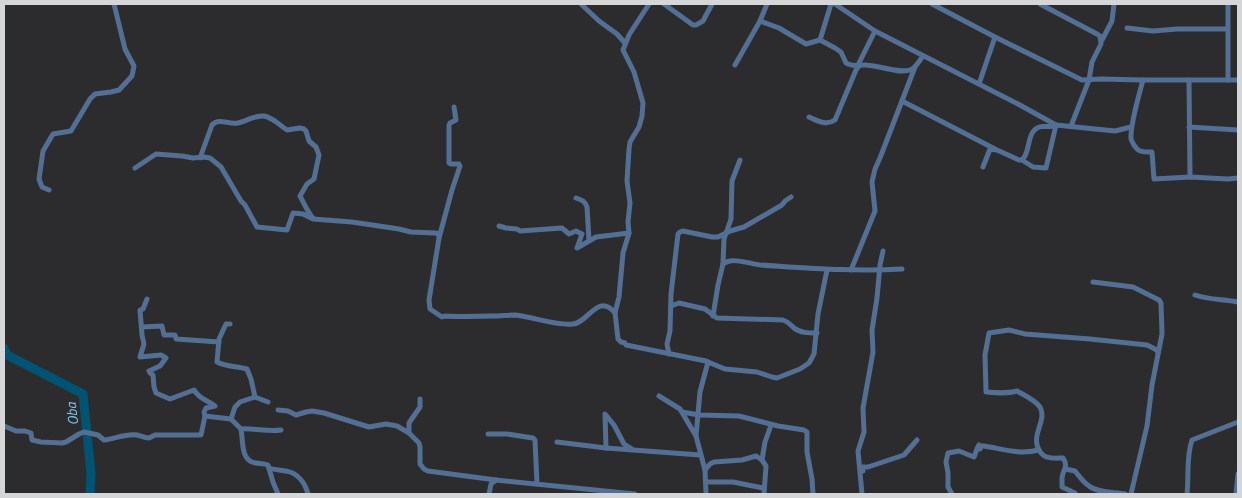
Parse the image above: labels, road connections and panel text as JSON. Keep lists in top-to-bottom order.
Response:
{
  "water": ["Oba"]
}
